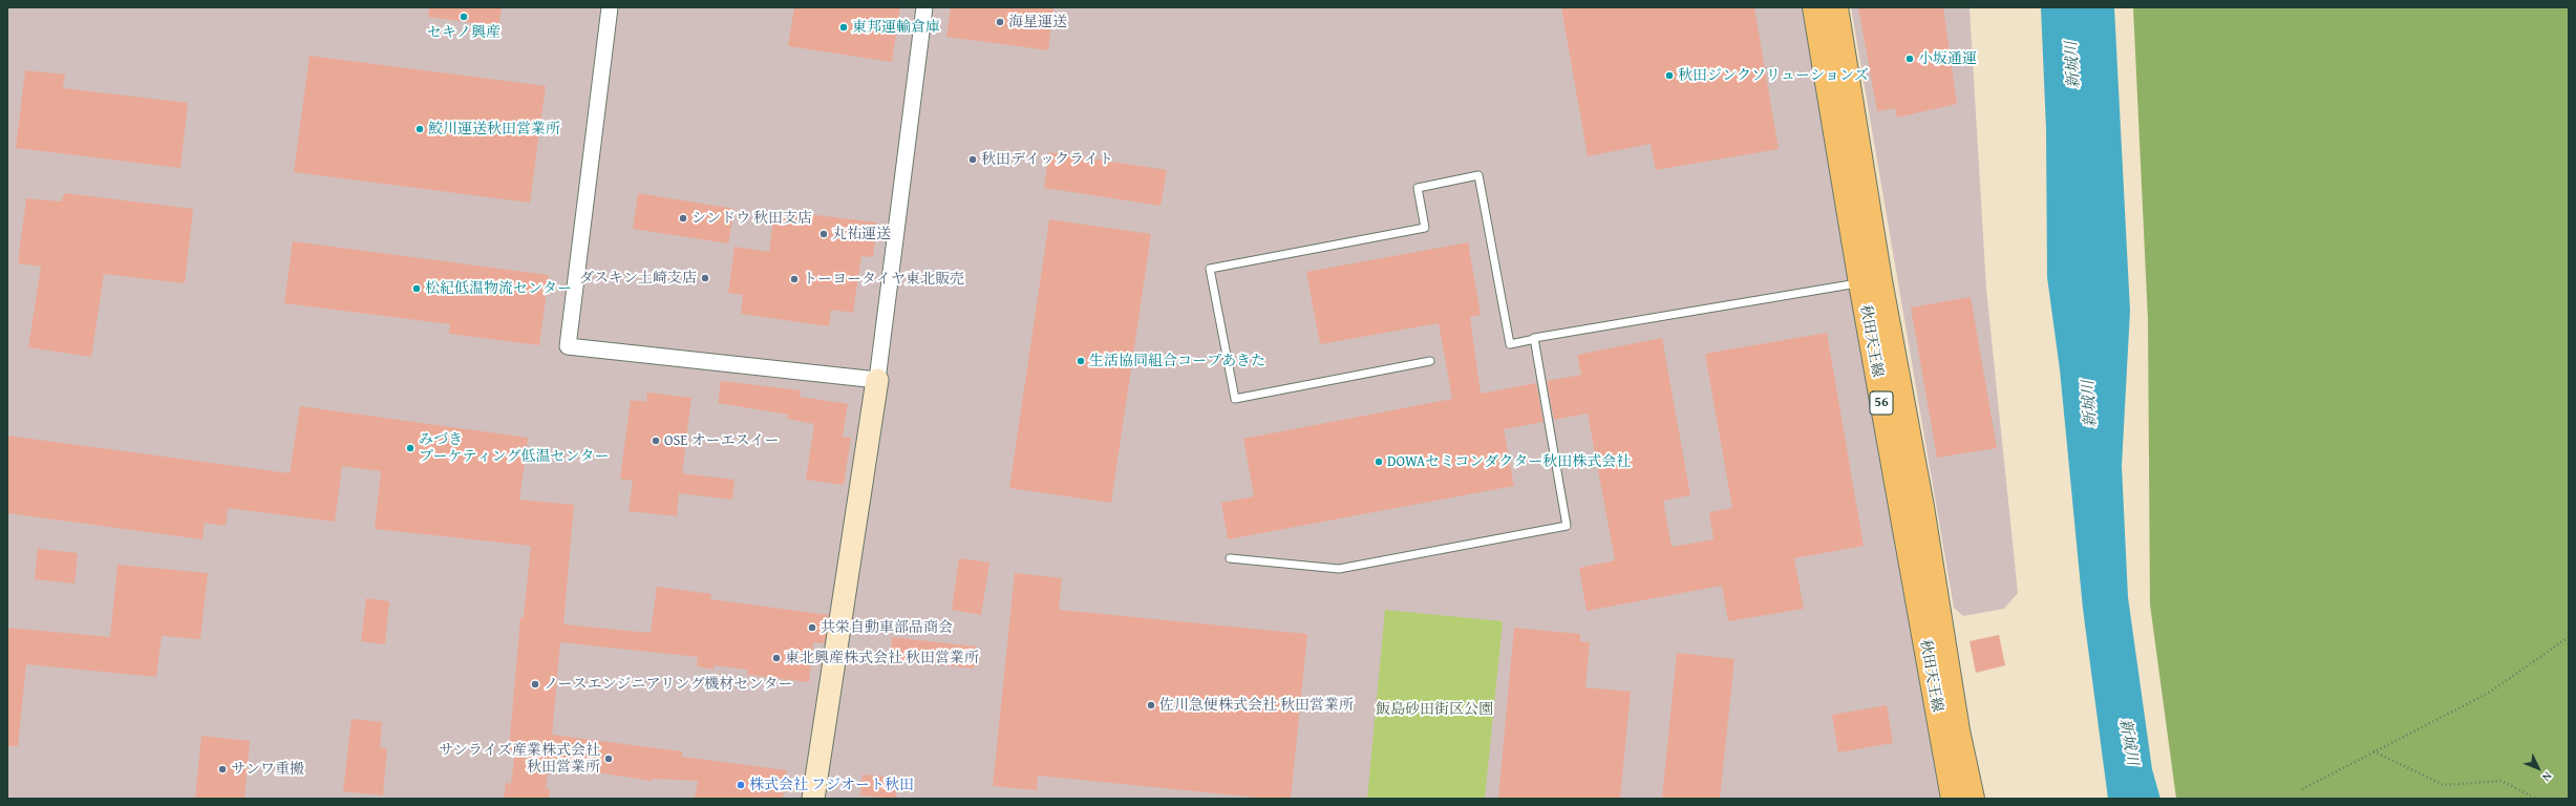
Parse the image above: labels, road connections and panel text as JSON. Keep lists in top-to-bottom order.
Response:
{
  "streets": {
    "main road": ["秋田天王線", "56"]
  },
  "water": ["新城川"],
  "parks": ["飯島砂田街区公園"],
  "places": [
    "セキノ興産",
    "海星運送",
    "東邦運輸倉庫",
    "小坂通運",
    "秋田ジンクソリューションズ",
    "鮫川運送秋田営業所",
    "秋田デイックライト",
    "シンドウ 秋田支店",
    "丸祐運送",
    "ダスキン土崎支店",
    "トーヨータイヤ東北販売",
    "松紀低温物流センター",
    "生活協同組合コープあきた",
    "OSE オーエスイー",
    "みづき ブーケティング低温センター",
    "DOWAセミコンダクター秋田株式会社",
    "共栄自動車部品商会",
    "東北興産株式会社 秋田営業所",
    "ノースエンジニアリング機材センター",
    "佐川急便株式会社 秋田営業所",
    "サンライズ産業株式会社 秋田営業所",
    "サンワ重搬",
    "株式会社 フジオート秋田"
  ],
  "north": "bottom right"
}
